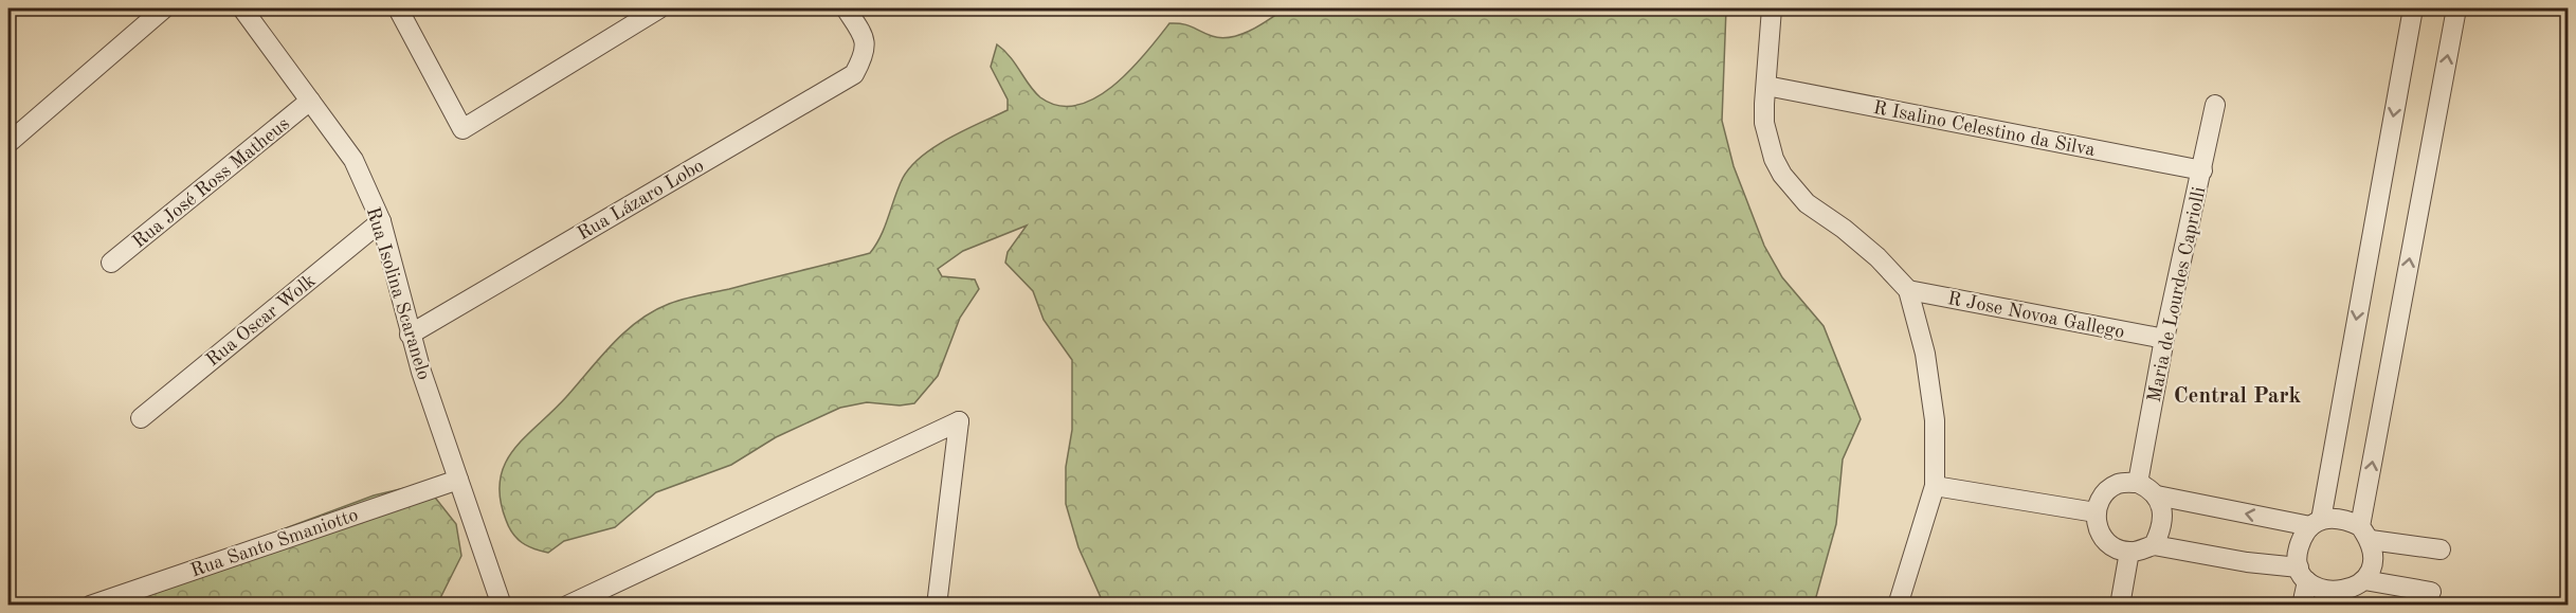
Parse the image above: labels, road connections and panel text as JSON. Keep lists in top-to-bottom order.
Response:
{
  "streets": {
    "street": [
      "R Isalino Celestino da Silva",
      "Rua José Ross Matheus",
      "Rua Lázaro Lobo",
      "Rua Isolina Scaranelo",
      "Maria de Lourdes Capriolli",
      "R Jose Novoa Gallego",
      "Rua Oscar Wolk",
      "Rua Santo Smaniotto"
    ]
  },
  "crossings": [
    ["R Isalino Celestino da Silva", "Maria de Lourdes Capriolli"],
    ["Rua José Ross Matheus", "Rua Isolina Scaranelo"],
    ["Rua Lázaro Lobo", "Rua Isolina Scaranelo"],
    ["Rua Isolina Scaranelo", "Rua Oscar Wolk"],
    ["Rua Isolina Scaranelo", "Rua Santo Smaniotto"],
    ["Maria de Lourdes Capriolli", "R Jose Novoa Gallego"]
  ],
  "districts": ["Central Park"]
}
